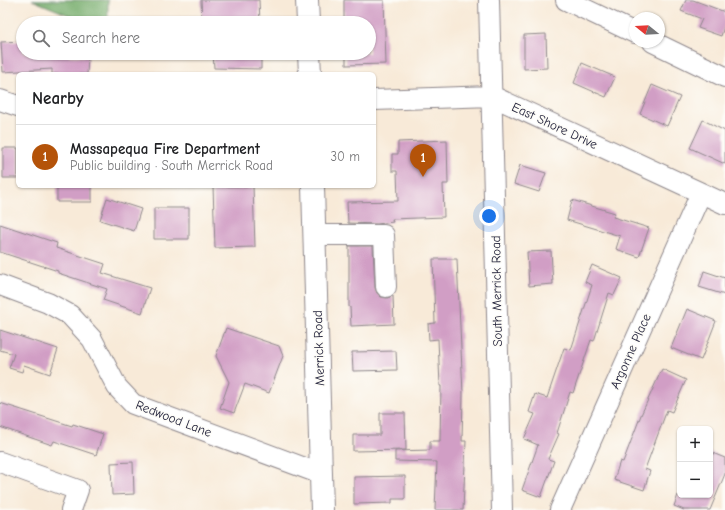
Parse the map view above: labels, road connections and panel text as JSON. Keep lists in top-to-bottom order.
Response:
{
  "streets": {
    "main road": ["Merrick Road"],
    "street": [
      "East Shore Drive",
      "South Merrick Road",
      "Argonne Place",
      "Redwood Lane"
    ]
  },
  "crossings": [
    ["East Shore Drive", "South Merrick Road"],
    ["East Shore Drive", "Argonne Place"],
    ["Merrick Road", "Redwood Lane"]
  ],
  "north": "left",
  "page": {
    "search": "Search here",
    "heading": "Nearby",
    "list": [
      {
        "mark": "1",
        "name": "Massapequa Fire Department",
        "note": "Public building · South Merrick Road",
        "value": "30 m"
      }
    ],
    "pins": "1",
    "map_buttons": ["+", "−"]
  }
}
